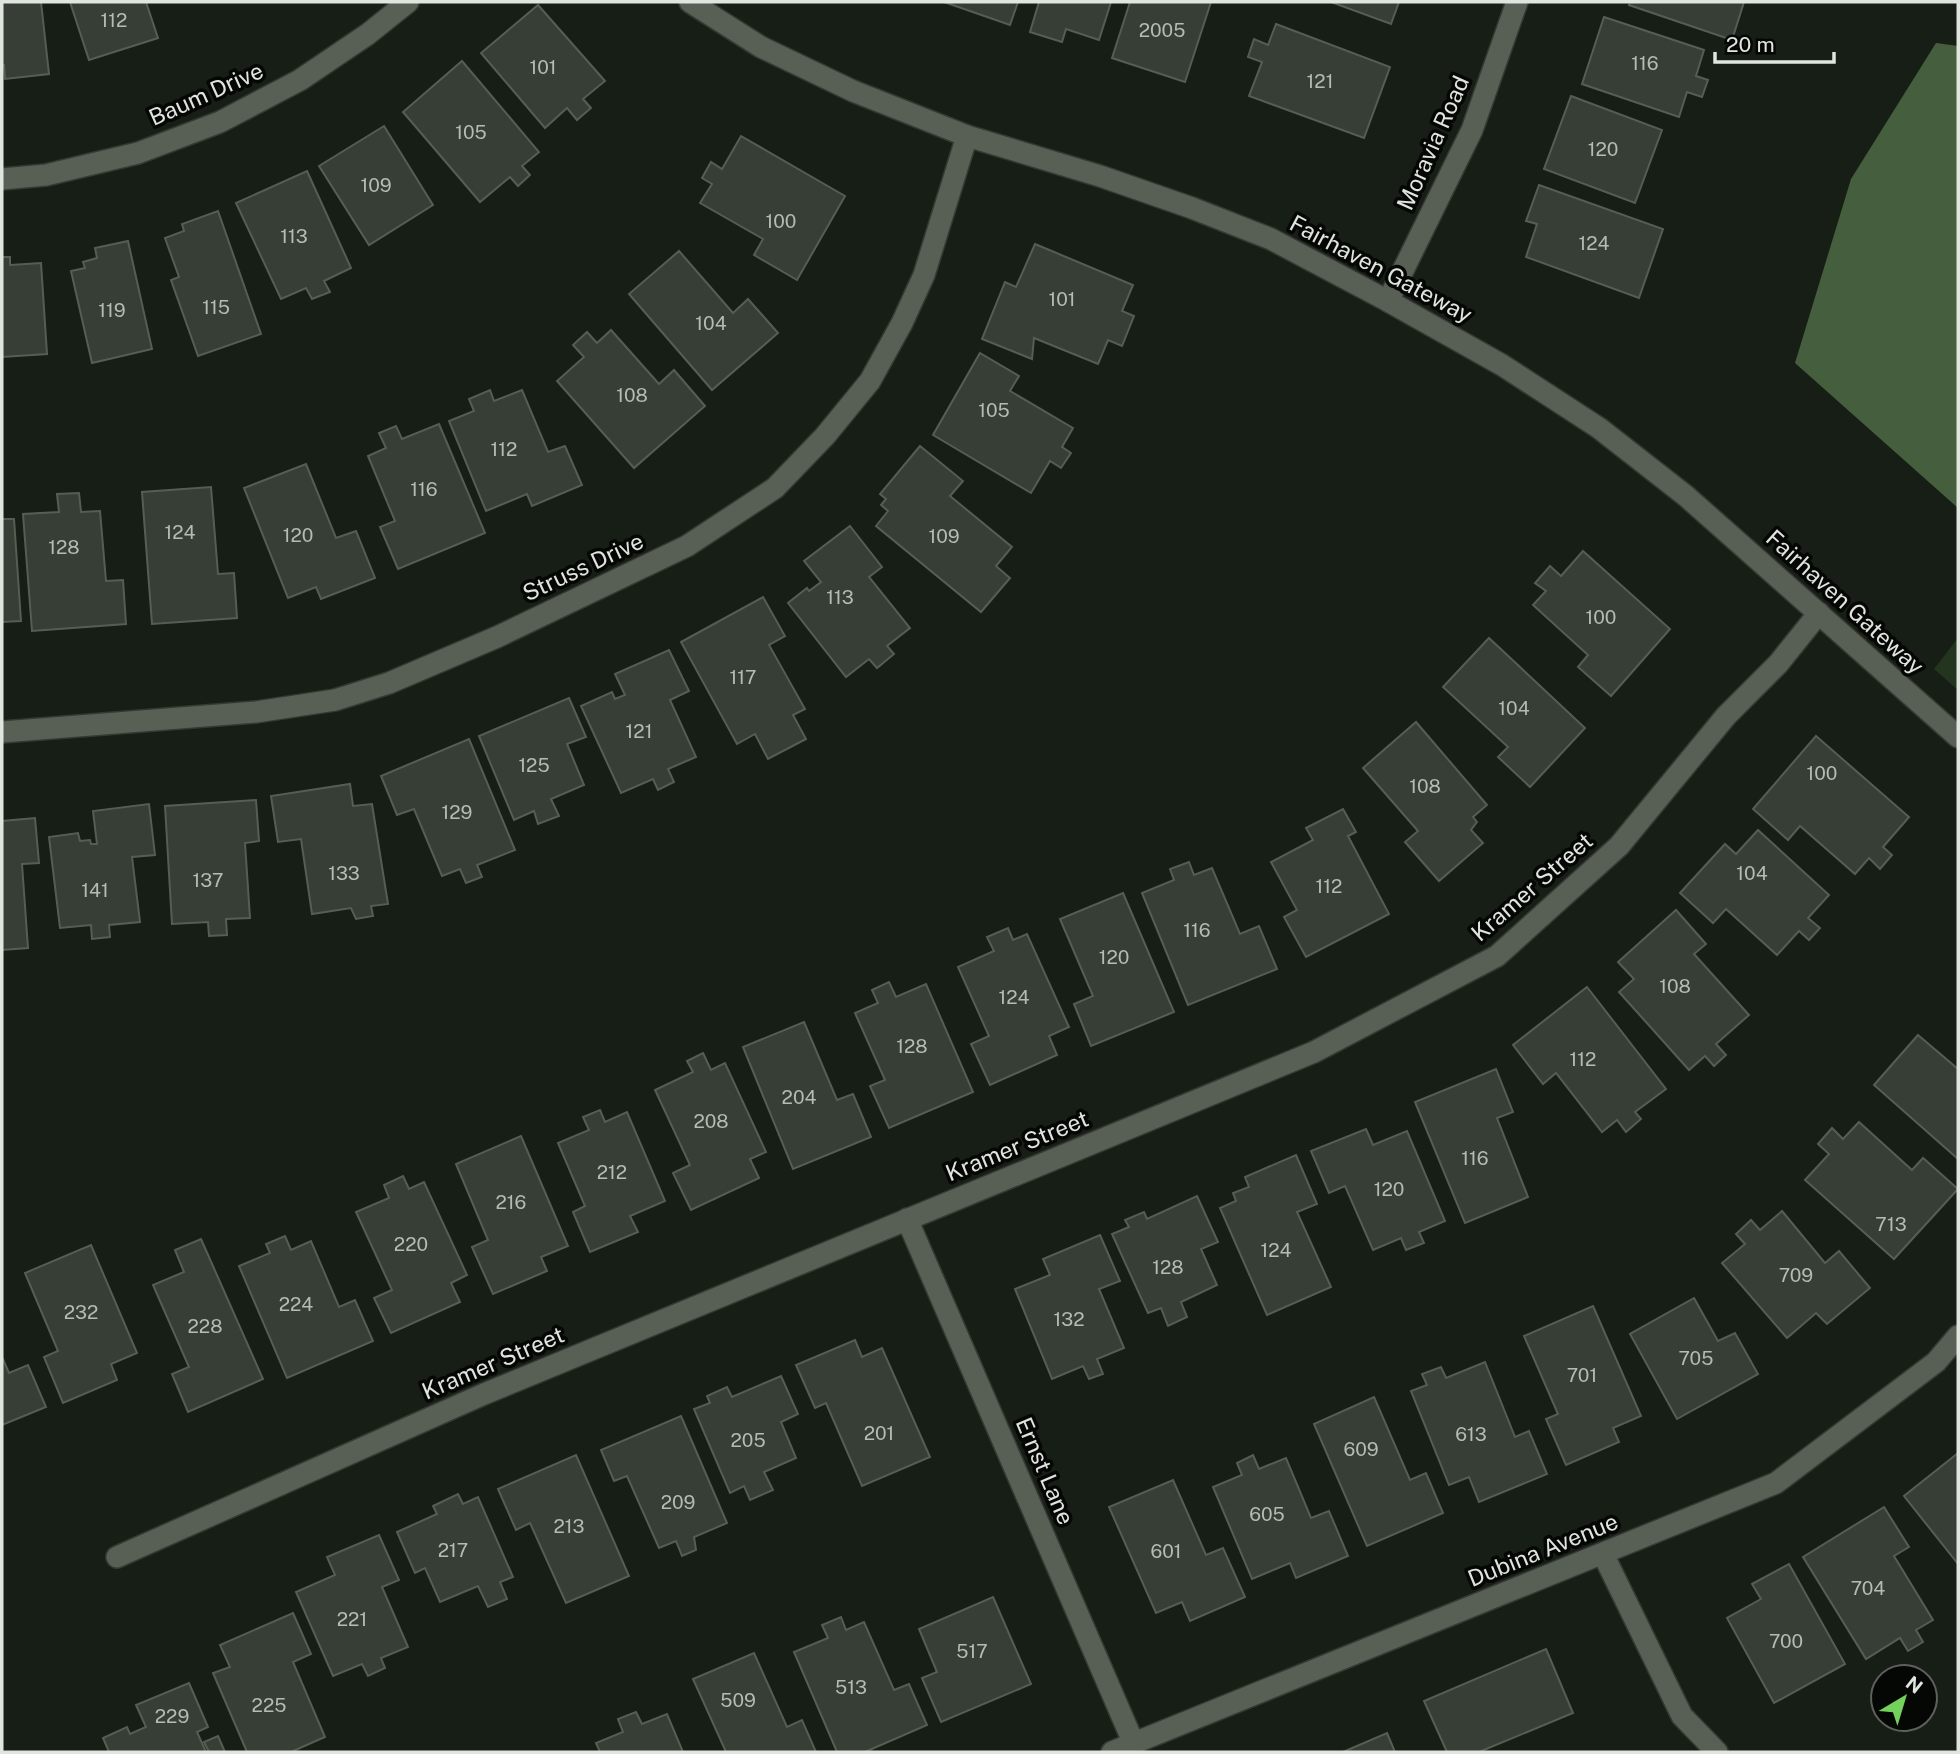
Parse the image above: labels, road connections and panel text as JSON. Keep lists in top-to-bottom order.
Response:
{
  "streets": {
    "street": [
      "Baum Drive",
      "Moravia Road",
      "Fairhaven Gateway",
      "Struss Drive",
      "Kramer Street",
      "Ernst Lane",
      "Dubina Avenue"
    ]
  },
  "crossings": [
    ["Moravia Road", "Fairhaven Gateway"],
    ["Fairhaven Gateway", "Struss Drive"],
    ["Fairhaven Gateway", "Kramer Street"],
    ["Kramer Street", "Ernst Lane"],
    ["Ernst Lane", "Dubina Avenue"]
  ],
  "house_numbers": [
    "112",
    "2005",
    "116",
    "101",
    "121",
    "105",
    "120",
    "109",
    "100",
    "113",
    "124",
    "101",
    "115",
    "119",
    "104",
    "108",
    "105",
    "112",
    "116",
    "124",
    "120",
    "109",
    "128",
    "113",
    "100",
    "117",
    "104",
    "121",
    "125",
    "100",
    "108",
    "129",
    "133",
    "104",
    "137",
    "112",
    "141",
    "116",
    "120",
    "108",
    "124",
    "128",
    "112",
    "204",
    "208",
    "116",
    "212",
    "120",
    "216",
    "713",
    "220",
    "124",
    "128",
    "709",
    "224",
    "232",
    "132",
    "228",
    "705",
    "701",
    "201",
    "613",
    "205",
    "609",
    "209",
    "605",
    "213",
    "217",
    "601",
    "704",
    "221",
    "700",
    "517",
    "513",
    "509",
    "225",
    "229"
  ],
  "scale_bar": "20 m",
  "north": "top right"
}
